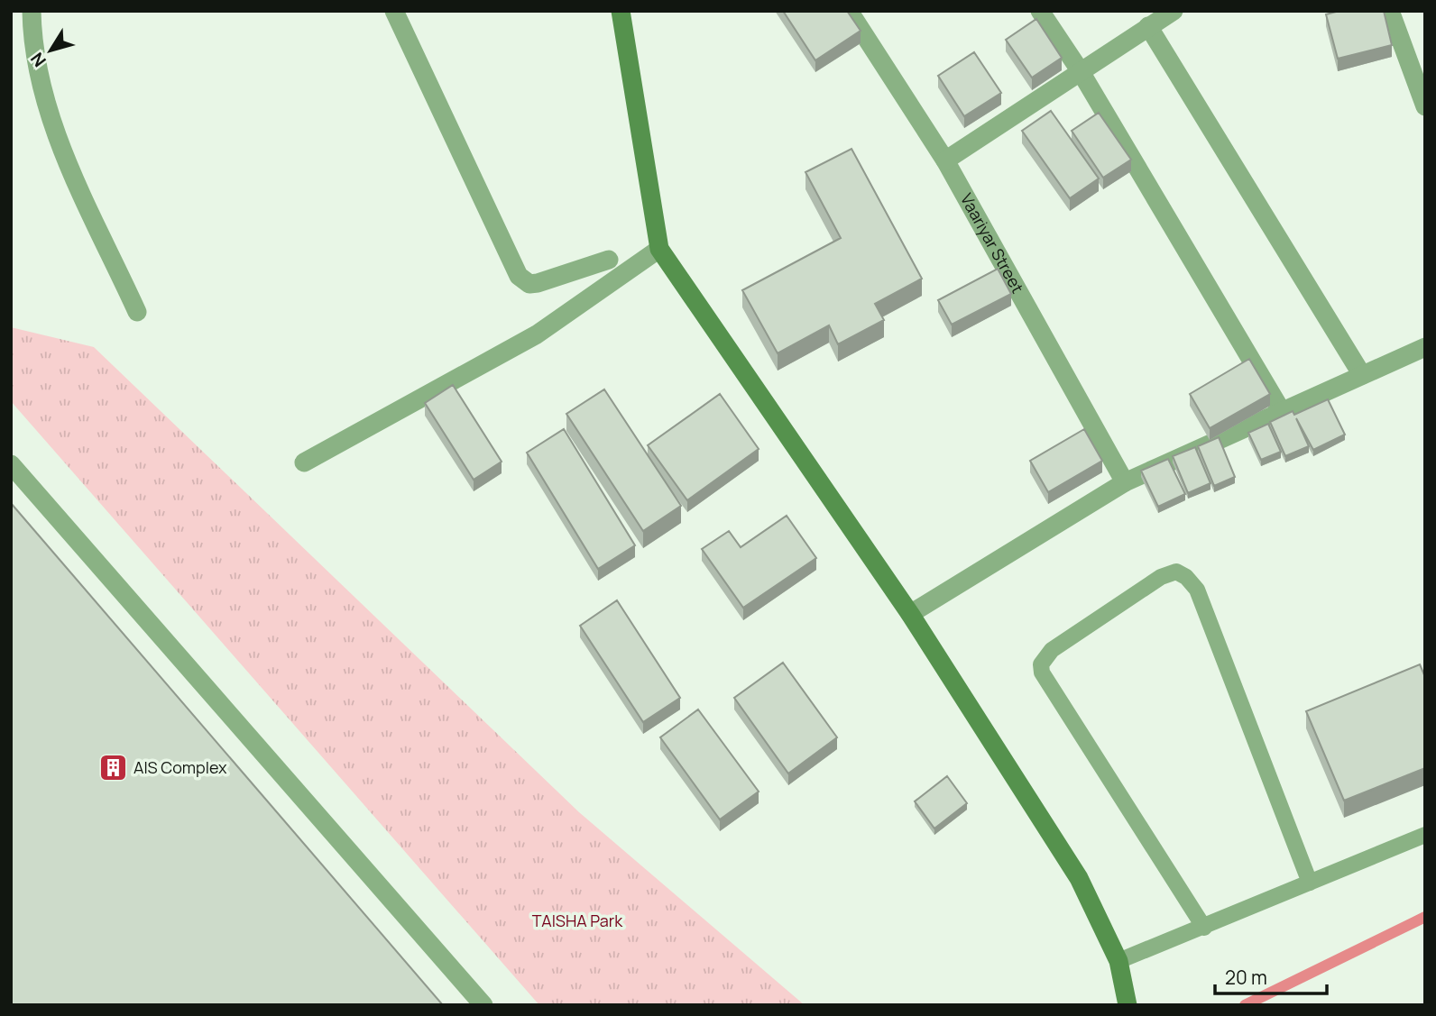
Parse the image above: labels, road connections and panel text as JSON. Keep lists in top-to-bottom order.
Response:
{
  "streets": {
    "street": ["Vaariyar Street"]
  },
  "parks": ["TAISHA Park"],
  "places": {
    "building": ["AIS Complex"]
  },
  "scale_bar": "20 m",
  "north": "bottom left"
}
